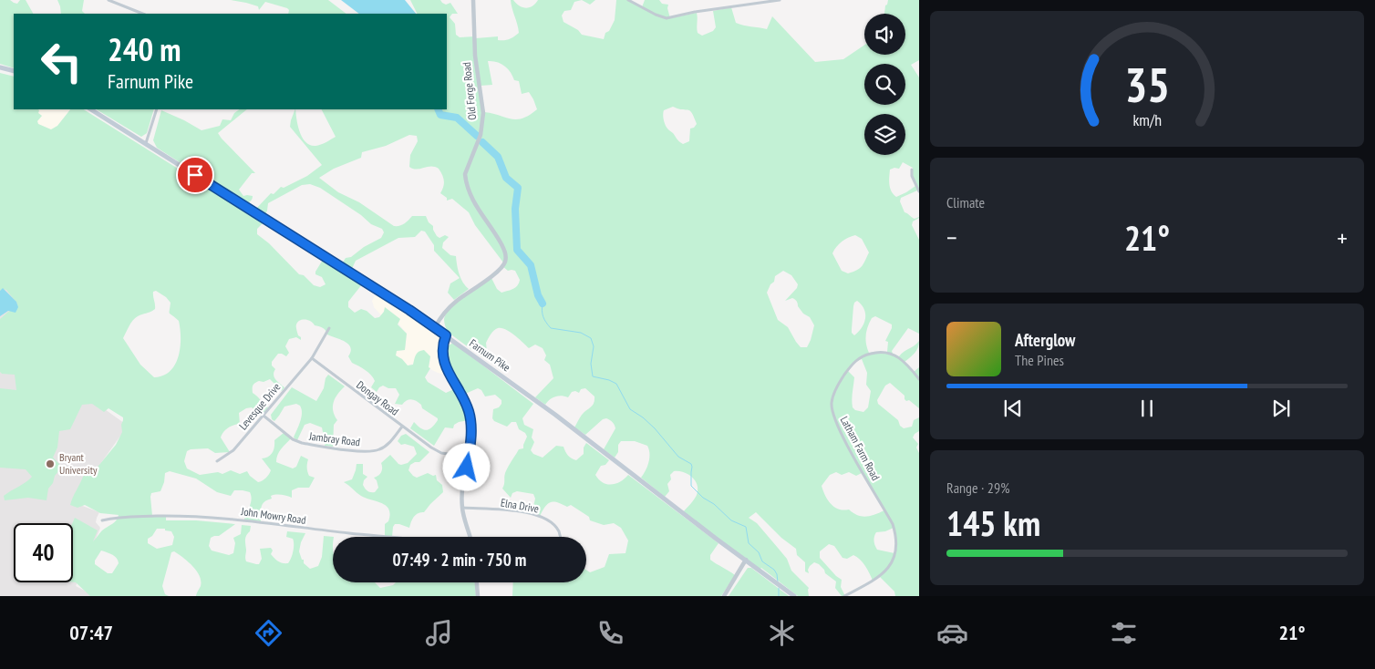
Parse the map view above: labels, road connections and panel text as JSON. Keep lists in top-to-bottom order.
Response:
{
  "streets": {
    "main road": ["Farnum Pike"],
    "street": [
      "Old Forge Road",
      "Dongay Road",
      "Levesque Drive",
      "Jambray Road",
      "Latham Farm Road",
      "Elna Drive",
      "John Mowry Road"
    ]
  },
  "crossings": [
    ["Old Forge Road", "Farnum Pike"],
    ["Dongay Road", "Levesque Drive"],
    ["Dongay Road", "Jambray Road"],
    ["Levesque Drive", "Jambray Road"]
  ],
  "places": ["Bryant University"],
  "page": {
    "turn": ["240 m", "Farnum Pike"],
    "tile": [
      "Climate",
      ["Range · 29%", "145 km"]
    ],
    "heat": ["−", "21°", "+"],
    "song": ["Afterglow", "The Pines"],
    "limit": "40",
    "trip": "07:49 · 2 min · 750 m",
    "tabs": ["07:47", "21°"],
    "gauge": ["35", "km/h"]
  }
}
